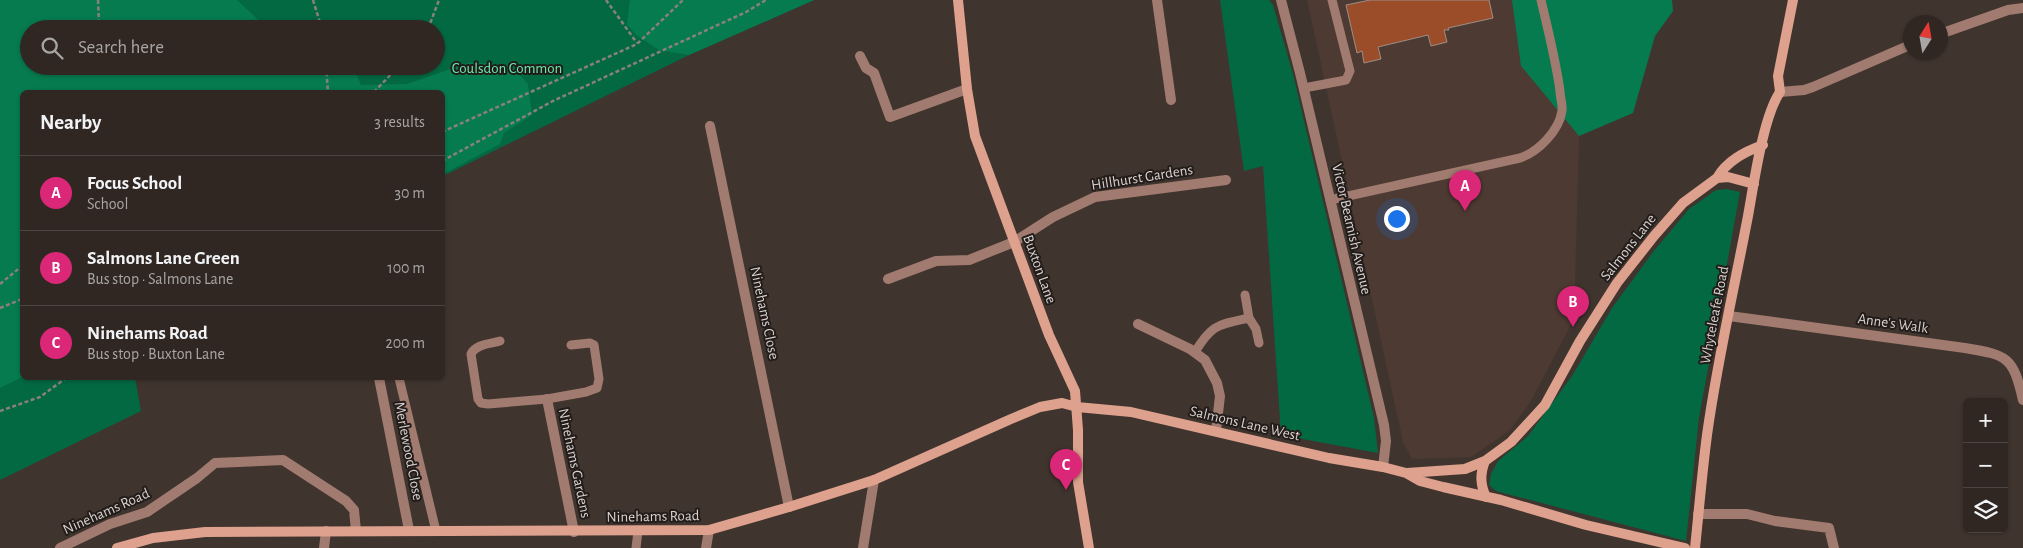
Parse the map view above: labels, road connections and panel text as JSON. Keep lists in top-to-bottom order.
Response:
{
  "streets": {
    "street": [
      "Hillhurst Gardens",
      "Victor Beamish Avenue",
      "Salmons Lane",
      "Buxton Lane",
      "Ninehams Close",
      "Whyteleafe Road",
      "Anne's Walk",
      "Salmons Lane West",
      "Merlewood Close",
      "Ninehams Gardens",
      "Ninehams Road"
    ]
  },
  "crossings": [
    ["Hillhurst Gardens", "Buxton Lane"],
    ["Victor Beamish Avenue", "Salmons Lane West"],
    ["Salmons Lane", "Whyteleafe Road"],
    ["Salmons Lane", "Salmons Lane West"],
    ["Buxton Lane", "Salmons Lane West"],
    ["Buxton Lane", "Ninehams Road"],
    ["Ninehams Close", "Ninehams Road"],
    ["Whyteleafe Road", "Anne's Walk"],
    ["Salmons Lane West", "Ninehams Road"],
    ["Merlewood Close", "Ninehams Road"],
    ["Ninehams Gardens", "Ninehams Road"]
  ],
  "parks": ["Coulsdon Common"],
  "north": "top",
  "page": {
    "search": "Search here",
    "heading": ["Nearby", "3 results"],
    "list": [
      {
        "mark": "A",
        "name": "Focus School",
        "note": "School",
        "value": "30 m"
      },
      {
        "mark": "B",
        "name": "Salmons Lane Green",
        "note": "Bus stop · Salmons Lane",
        "value": "100 m"
      },
      {
        "mark": "C",
        "name": "Ninehams Road",
        "note": "Bus stop · Buxton Lane",
        "value": "200 m"
      }
    ],
    "pins": ["A", "B", "C"],
    "map_buttons": ["+", "−"]
  }
}
